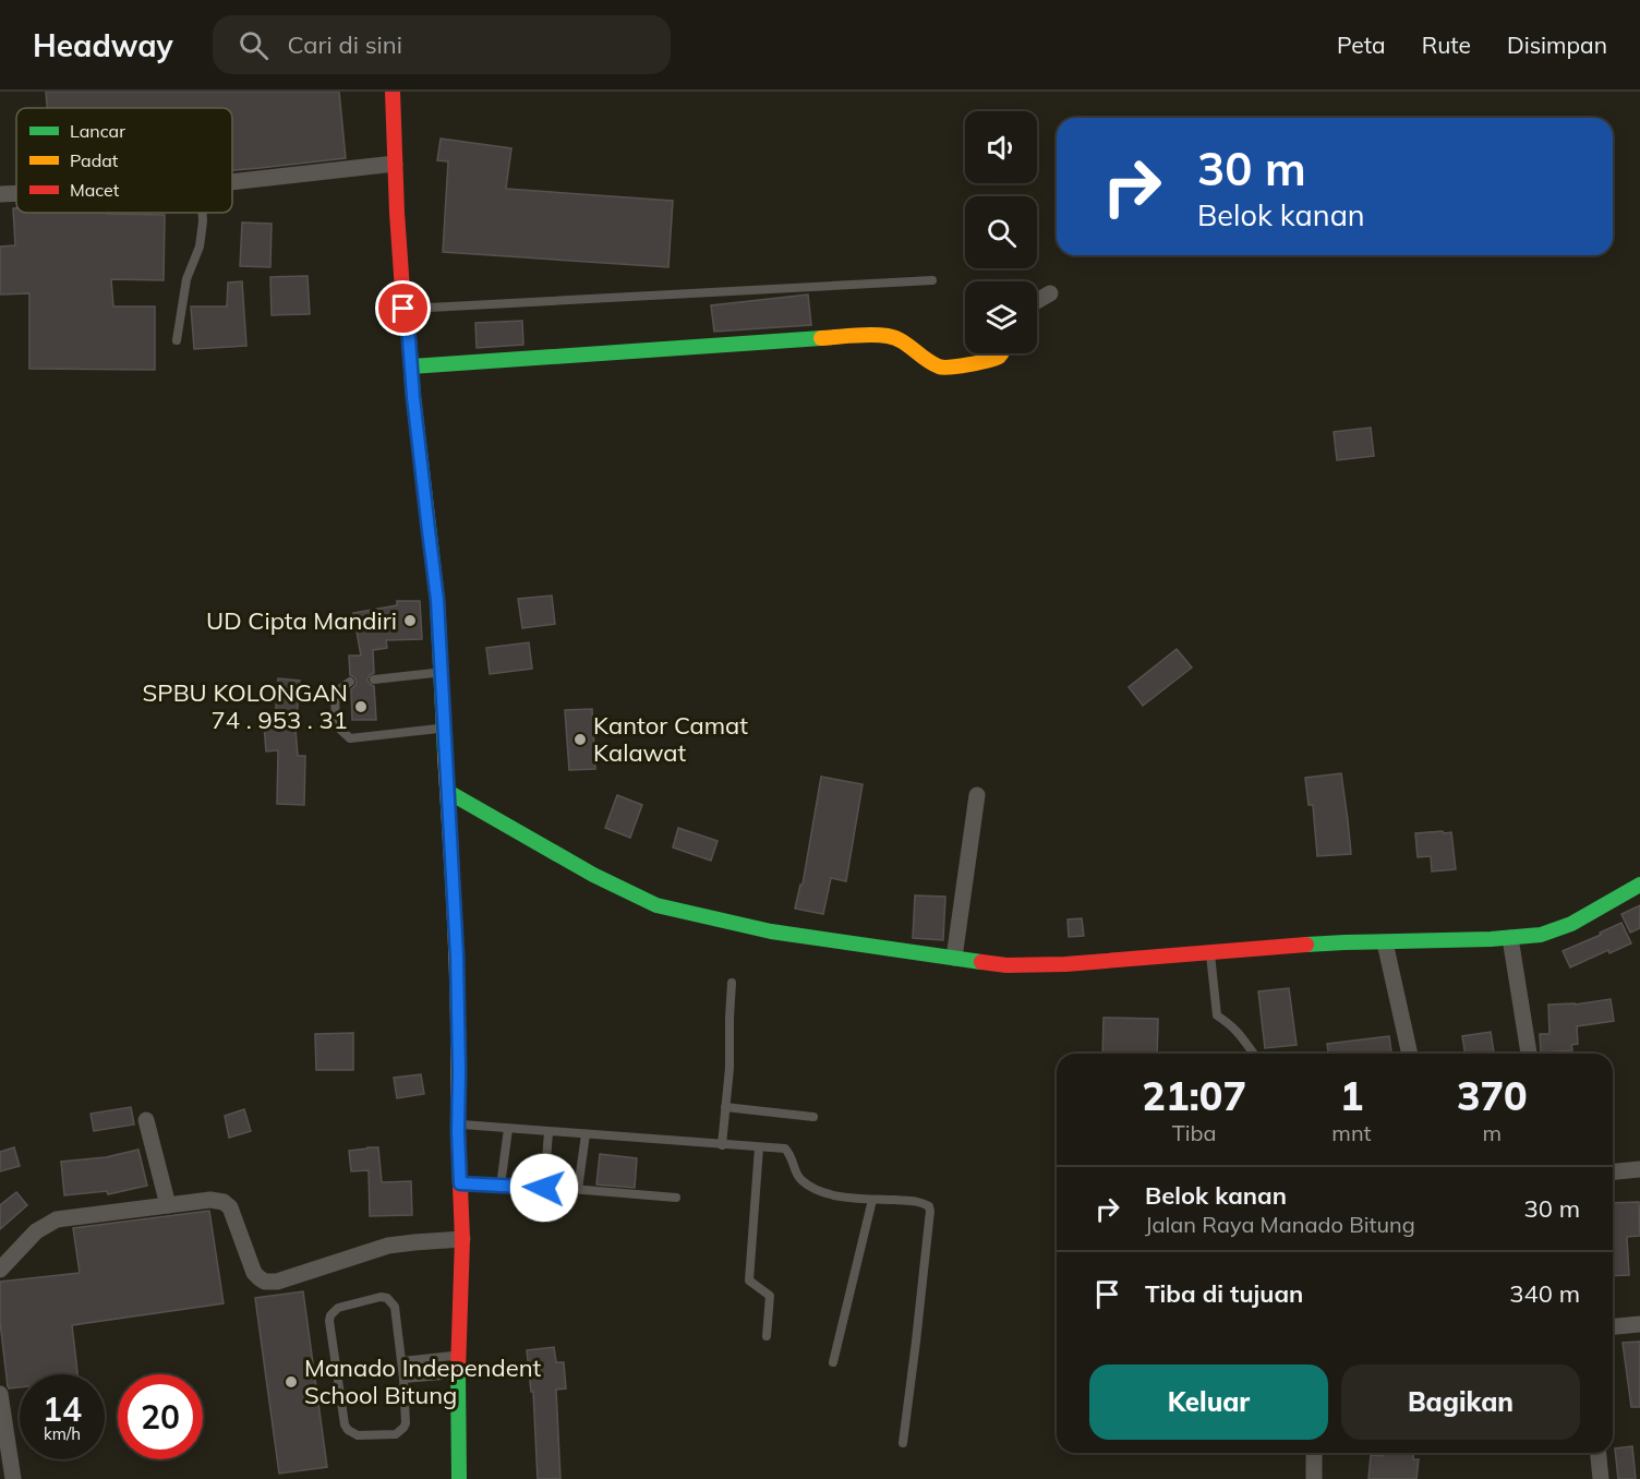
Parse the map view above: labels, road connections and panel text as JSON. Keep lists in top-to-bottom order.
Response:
{
  "places": [
    "UD Cipta Mandiri",
    "SPBU KOLONGAN 74 . 953 . 31",
    "Kantor Camat Kalawat",
    "Manado Independent School Bitung"
  ],
  "legend": ["Lancar", "Padat", "Macet"],
  "page": {
    "header": "Headway",
    "search": "Cari di sini",
    "nav": ["Peta", "Rute", "Disimpan"],
    "turn": ["30 m", "Belok kanan"],
    "eta": [
      "21:07",
      "Tiba",
      "1",
      "mnt",
      "370",
      "m"
    ],
    "list": [
      {
        "name": "Belok kanan",
        "note": "Jalan Raya Manado Bitung",
        "value": "30 m"
      },
      {
        "name": "Tiba di tujuan",
        "value": "340 m"
      }
    ],
    "buttons": ["Keluar", "Bagikan"],
    "speed": "14 km/h",
    "limit": "20"
  }
}
